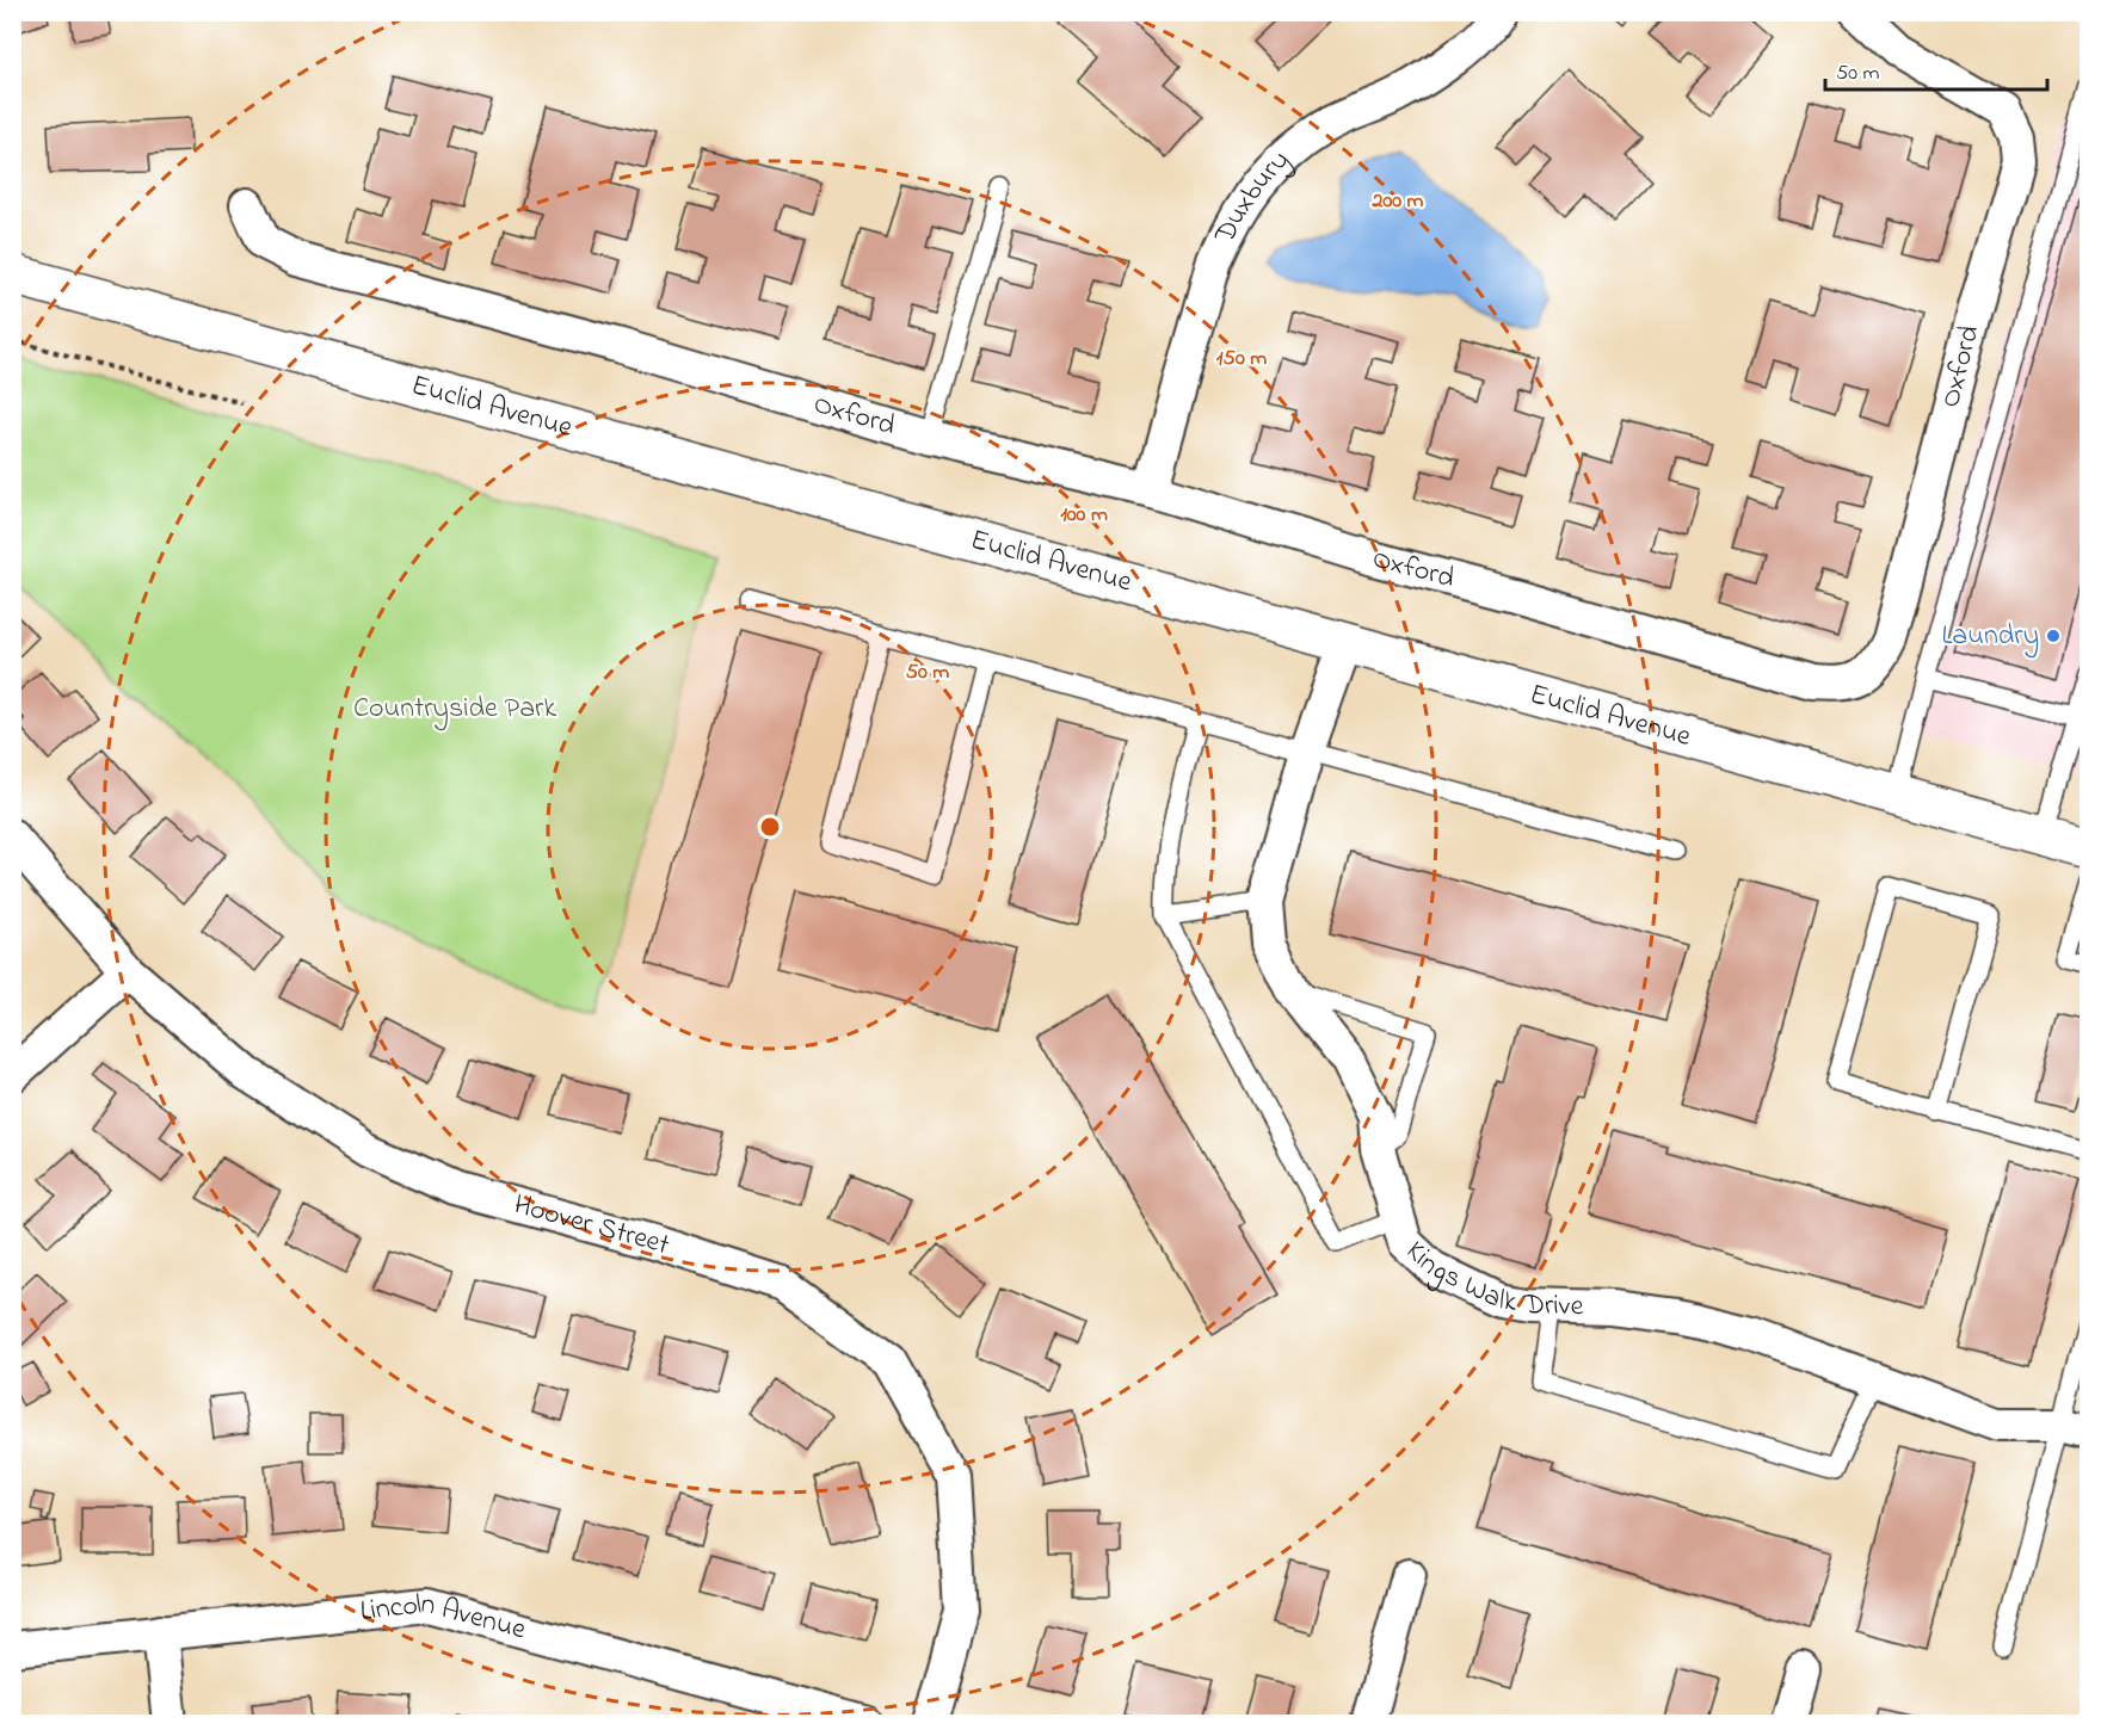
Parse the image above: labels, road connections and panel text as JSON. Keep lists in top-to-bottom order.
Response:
{
  "streets": {
    "main road": ["Euclid Avenue"],
    "street": [
      "Duxbury",
      "Oxford",
      "Hoover Street",
      "Kings Walk Drive",
      "Lincoln Avenue"
    ]
  },
  "crossings": [
    ["Duxbury", "Oxford"],
    ["Euclid Avenue", "Kings Walk Drive"]
  ],
  "parks": ["Countryside Park"],
  "places": ["Laundry"],
  "scale_bar": "50 m",
  "rings": [
    "200 m",
    "150 m",
    "100 m",
    "50 m"
  ]
}
